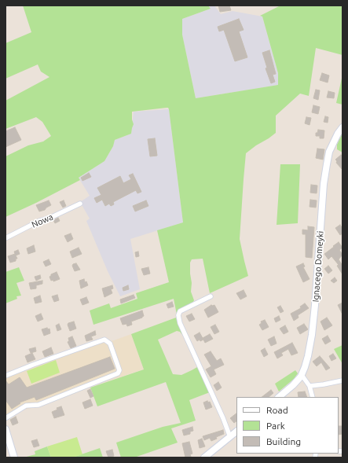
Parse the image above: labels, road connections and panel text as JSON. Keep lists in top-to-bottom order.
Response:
{
  "streets": {
    "street": ["Nowa", "Ignacego Domeyki"]
  },
  "legend": ["Road", "Park", "Building"]
}
